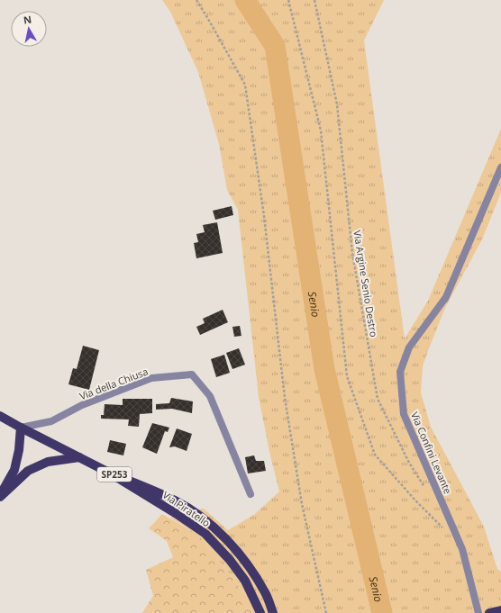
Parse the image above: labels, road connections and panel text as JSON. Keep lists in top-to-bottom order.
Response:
{
  "streets": {
    "main road": ["SP253", "Via Piratello"],
    "street": ["Via della Chiusa", "Via Confini Levante"],
    "path": ["Via Argine Senio Destro"]
  },
  "crossings": [
    ["Via della Chiusa", "Via Piratello"]
  ],
  "water": ["Senio"],
  "north": "top"
}
